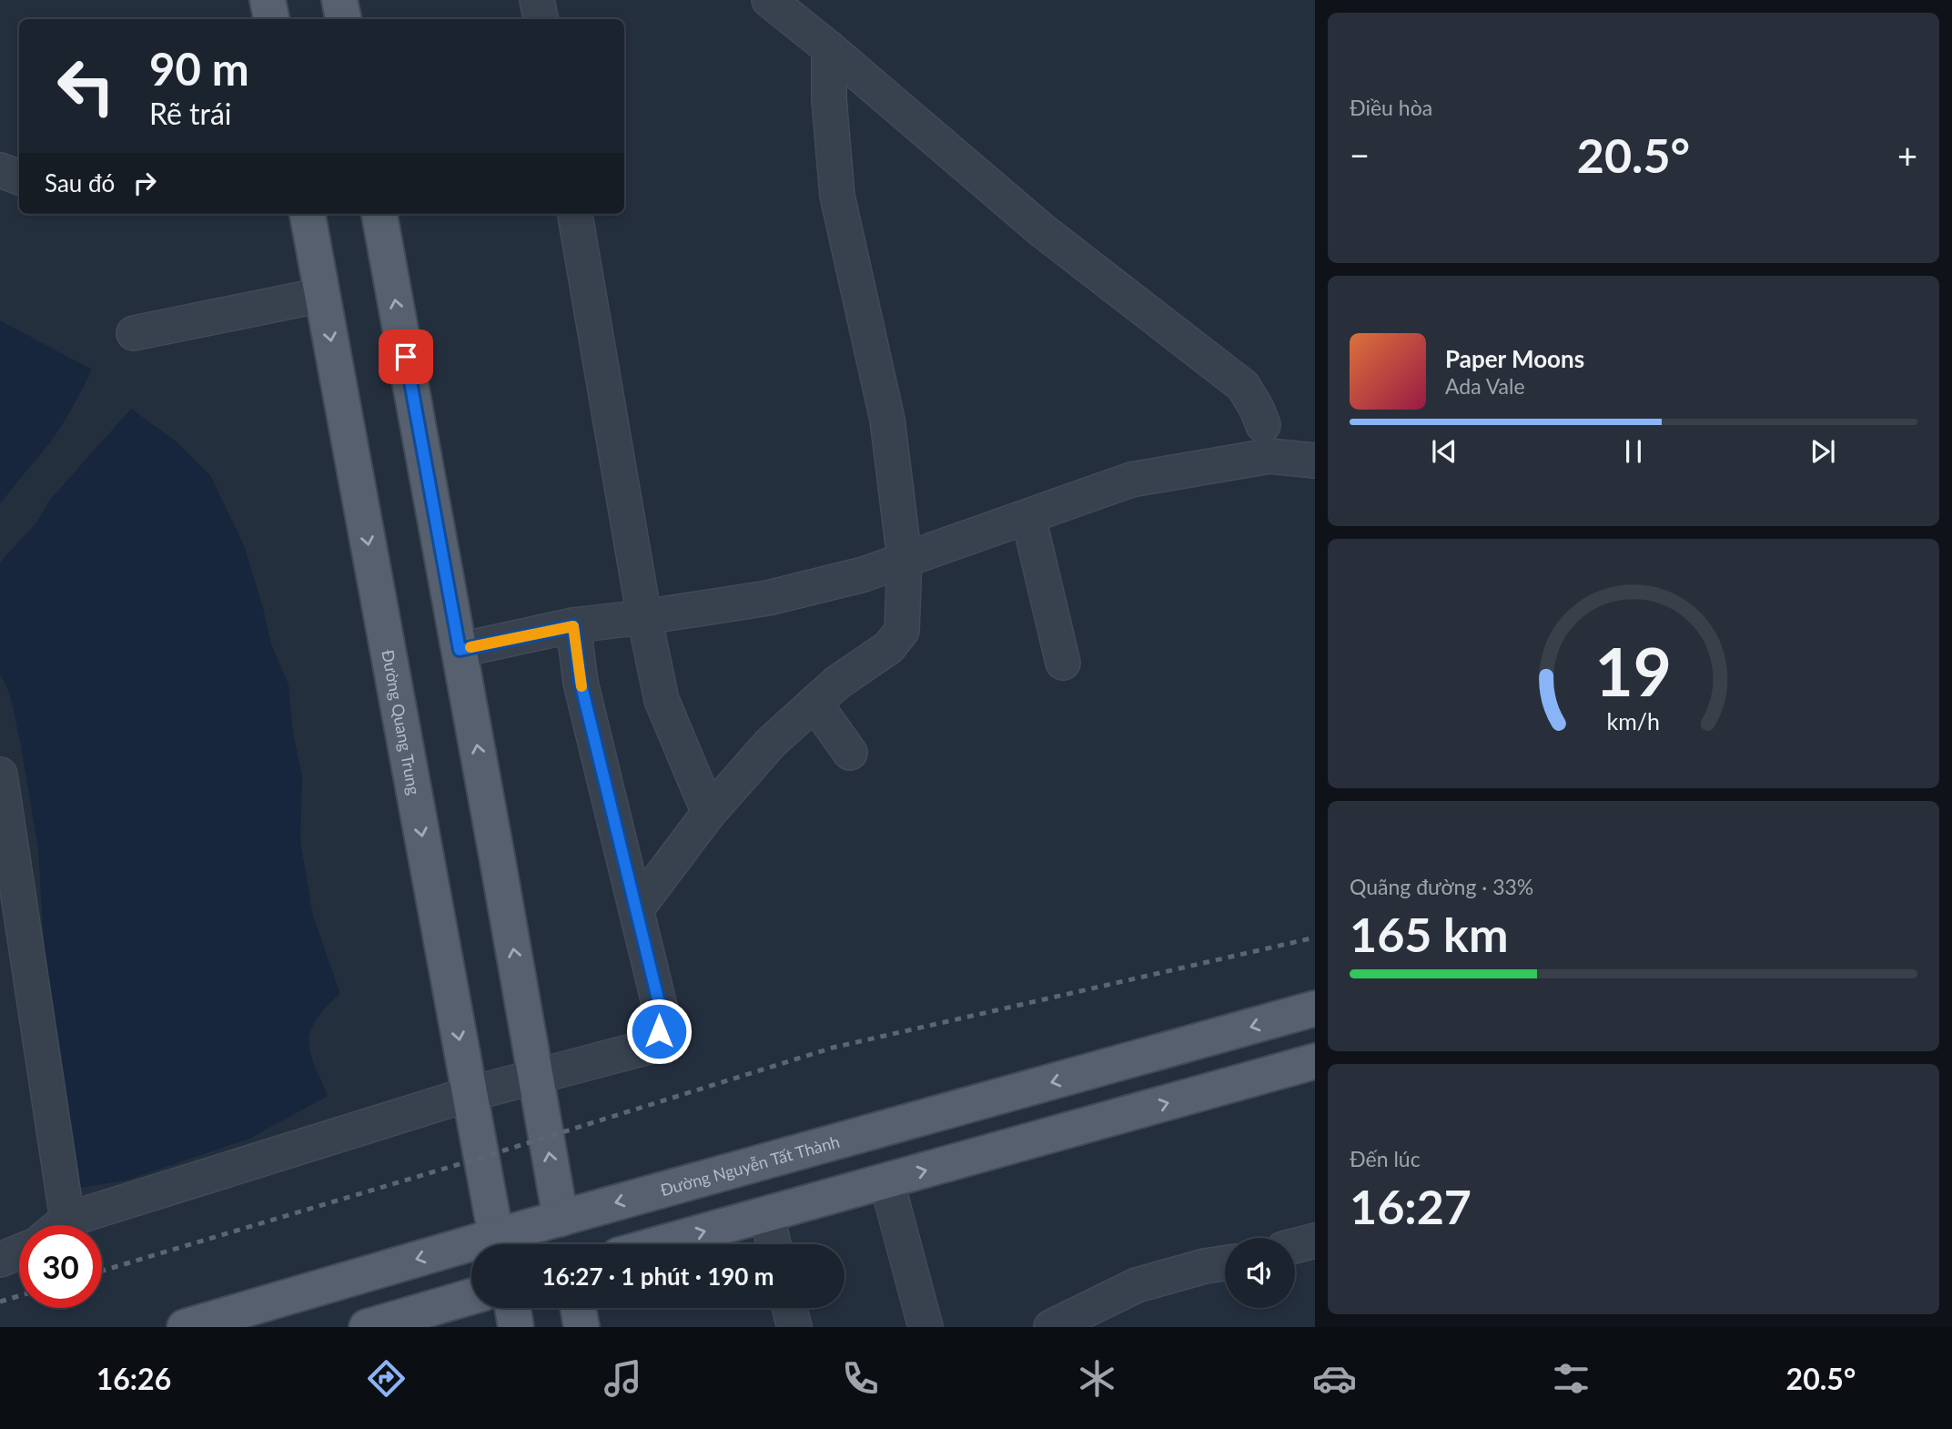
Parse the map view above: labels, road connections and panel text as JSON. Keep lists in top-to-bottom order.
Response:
{
  "streets": {
    "main road": ["Đường Quang Trung", "Đường Nguyễn Tất Thành"]
  },
  "crossings": [
    ["Đường Quang Trung", "Đường Nguyễn Tất Thành"]
  ],
  "page": {
    "tile": [
      "Điều hòa",
      ["Quãng đường · 33%", "165 km"],
      ["Đến lúc", "16:27"]
    ],
    "turn": ["90 m", "Rẽ trái"],
    "heat": ["−", "20.5°", "+"],
    "then": "Sau đó",
    "song": ["Paper Moons", "Ada Vale"],
    "limit": "30",
    "trip": "16:27 · 1 phút · 190 m",
    "tabs": ["16:26", "20.5°"],
    "gauge": ["19", "km/h"]
  }
}
